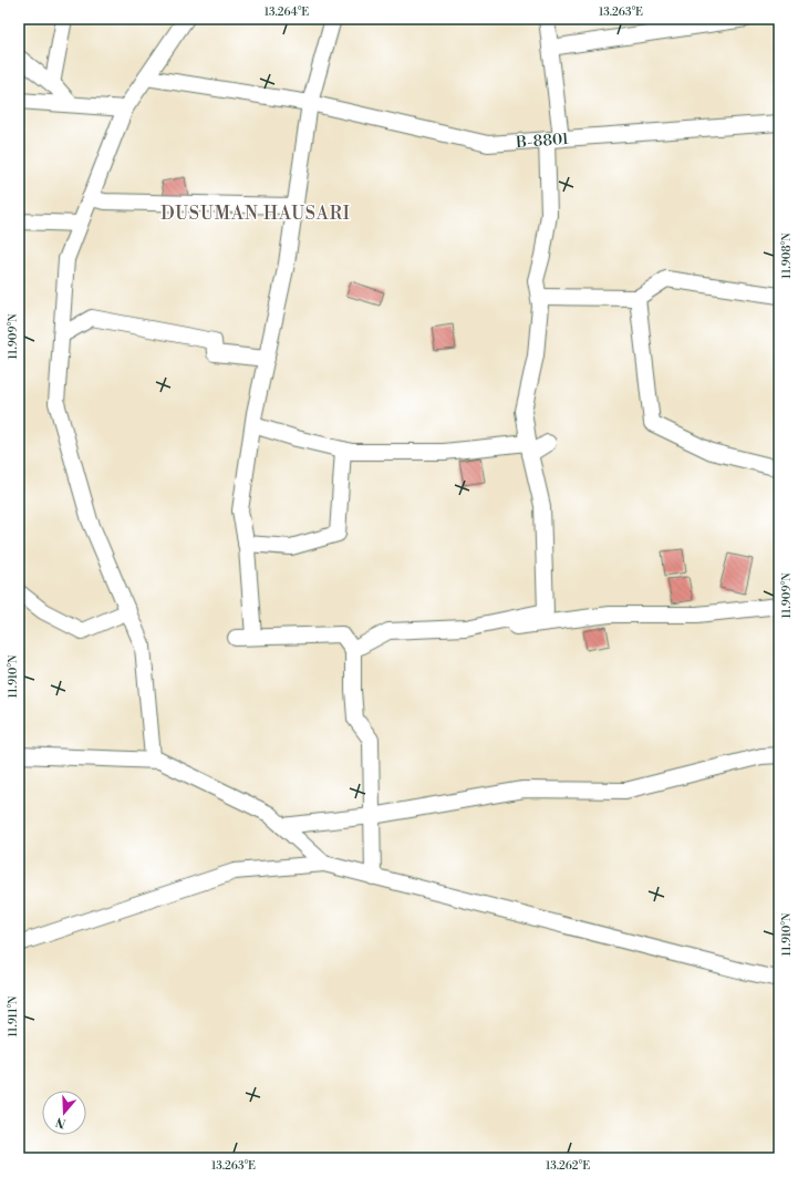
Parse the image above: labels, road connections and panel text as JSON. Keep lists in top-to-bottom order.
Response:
{
  "streets": {
    "street": ["B-8801"]
  },
  "districts": ["DUSUMAN HAUSARI"],
  "north": "bottom",
  "coordinates": [
    "13.264°E",
    "13.263°E",
    "11.908°N",
    "11.909°N",
    "11.910°N",
    "11.911°N",
    "13.262°E"
  ]
}
